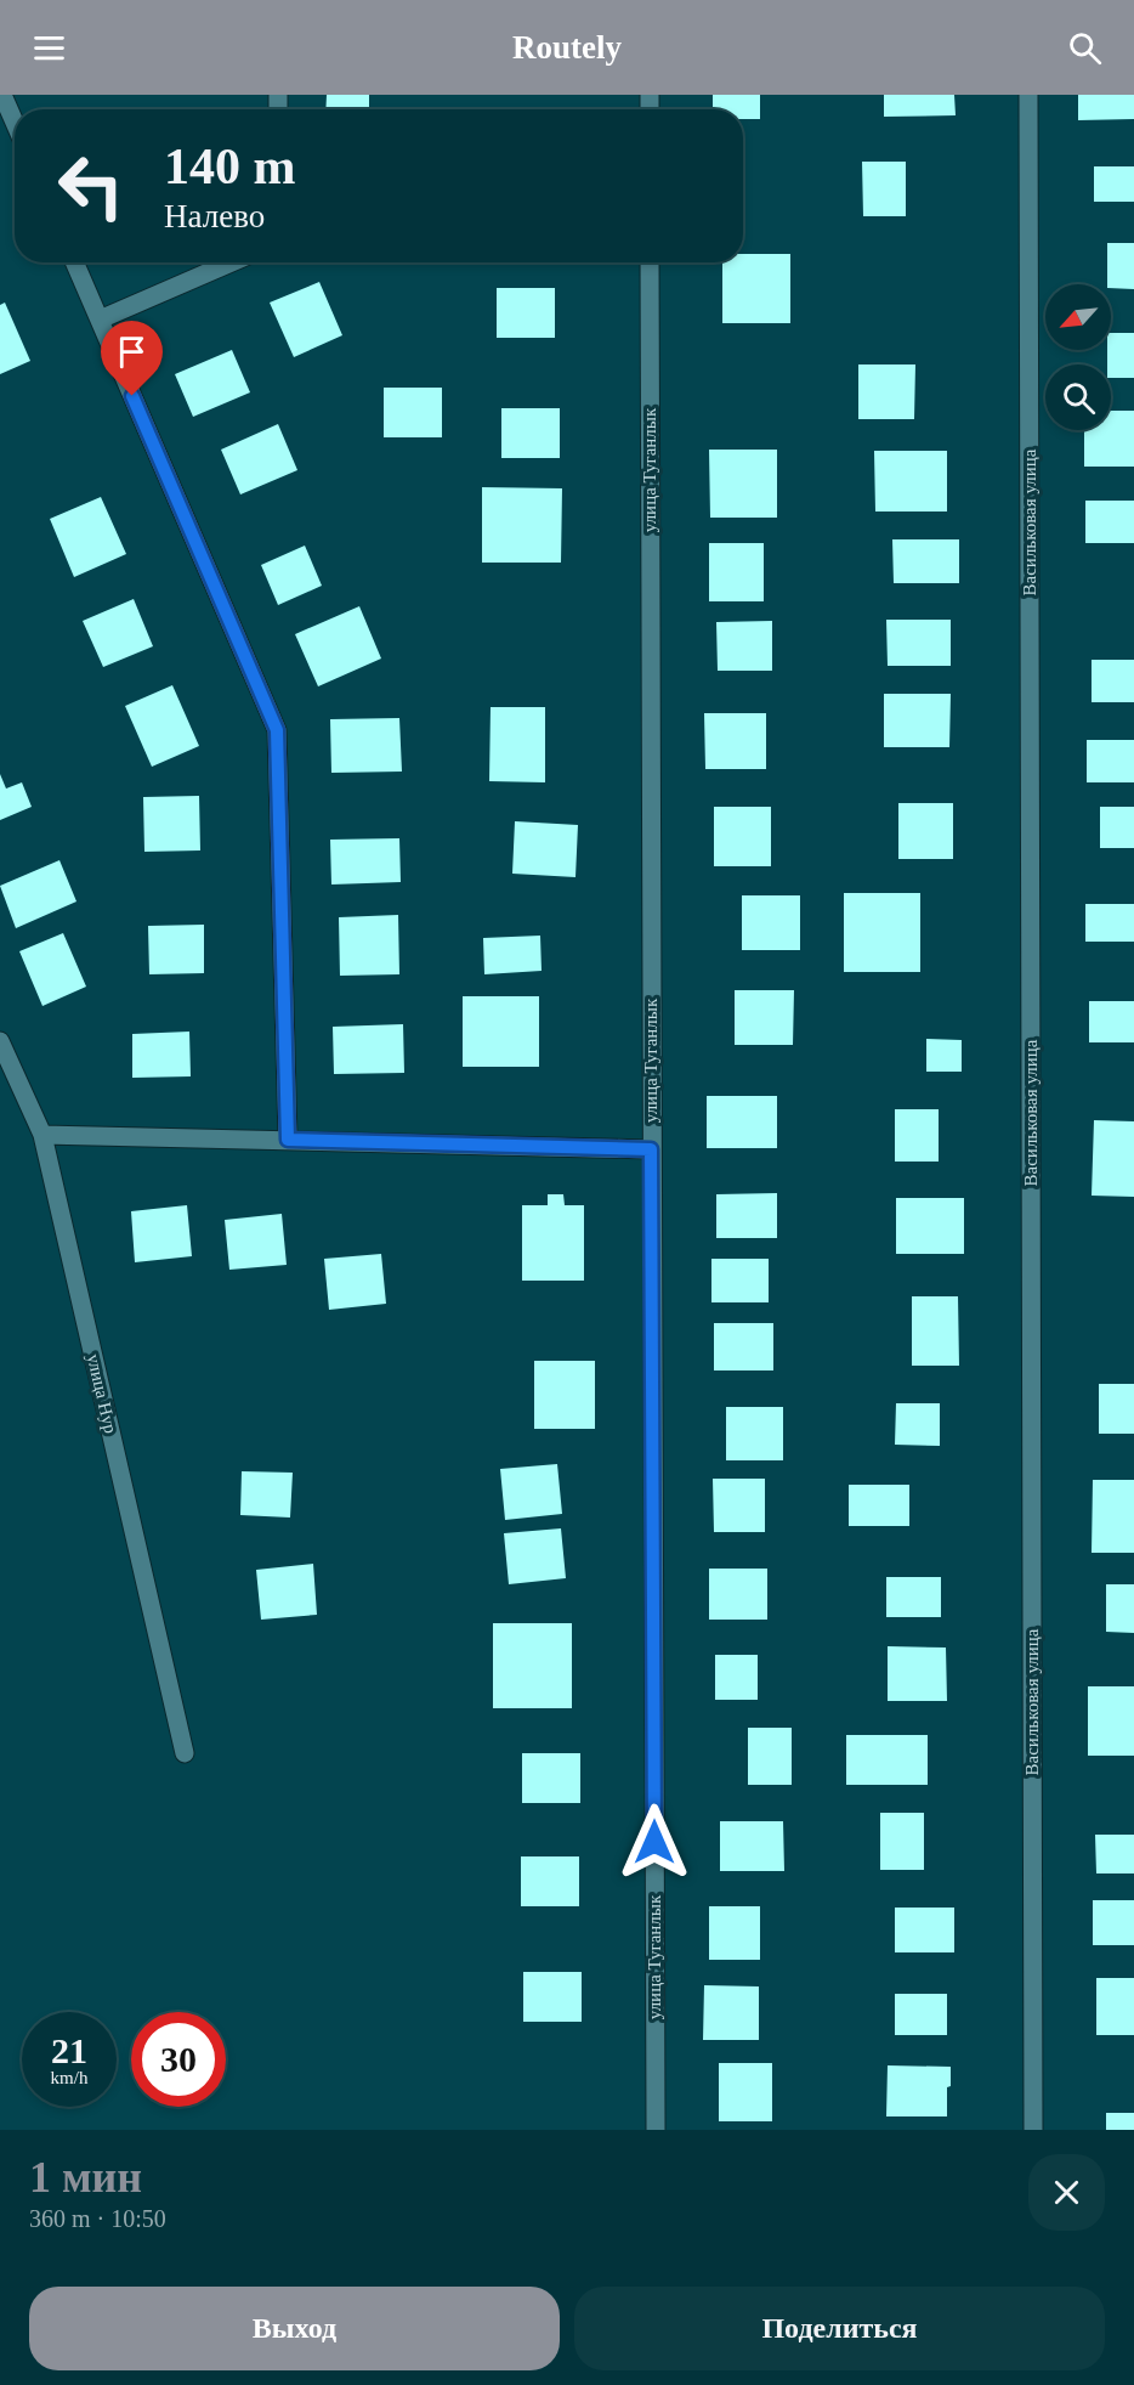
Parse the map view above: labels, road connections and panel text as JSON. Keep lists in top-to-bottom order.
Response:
{
  "streets": {
    "street": ["улица Туганлык", "Васильковая улица", "улица Нур"]
  },
  "north": "bottom left",
  "page": {
    "header": "Routely",
    "turn": ["140 m", "Налево"],
    "speed": "21 km/h",
    "limit": "30",
    "heading": ["1 мин", "360 m · 10:50"],
    "buttons": ["Выход", "Поделиться"]
  }
}
